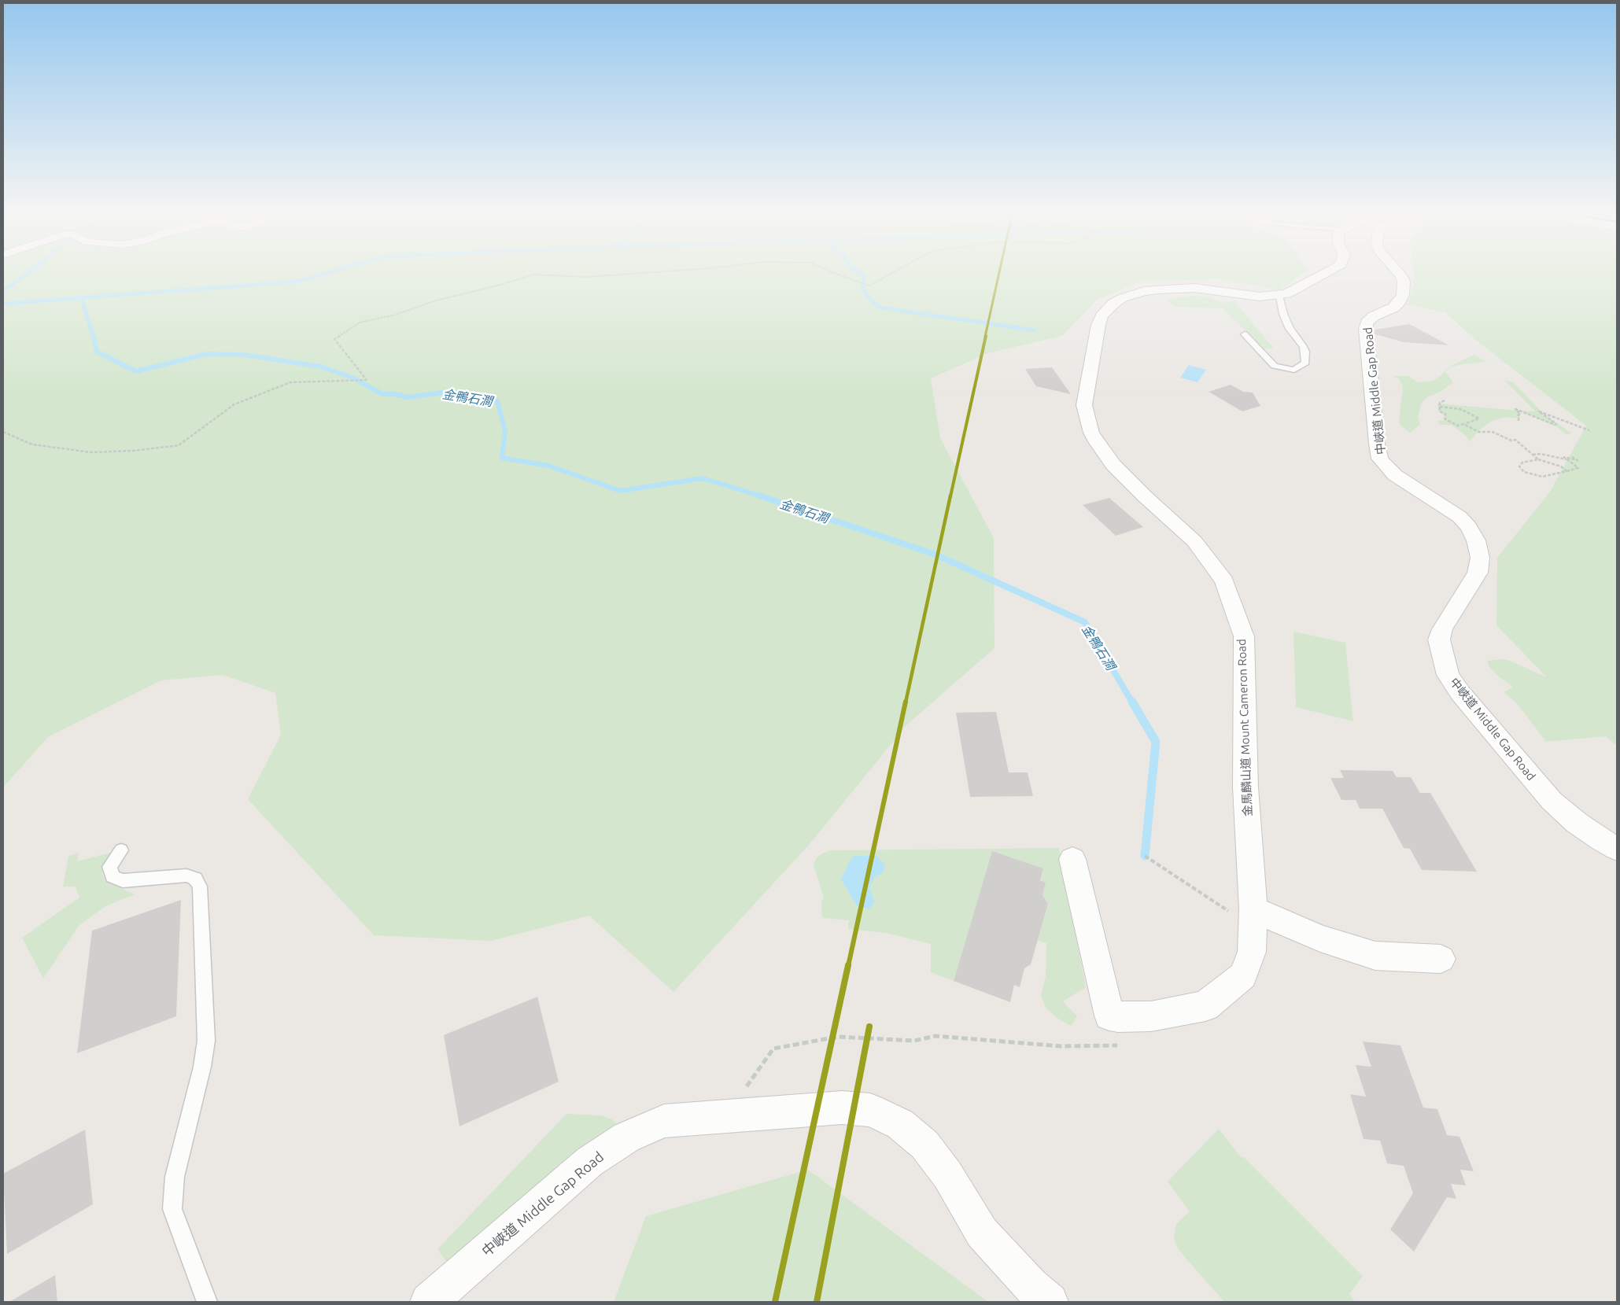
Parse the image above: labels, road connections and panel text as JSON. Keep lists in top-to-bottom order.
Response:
{
  "streets": {
    "street": ["中峽道 Middle Gap Road", "金馬麟山道 Mount Cameron Road"]
  },
  "water": ["金鴨石澗"]
}
